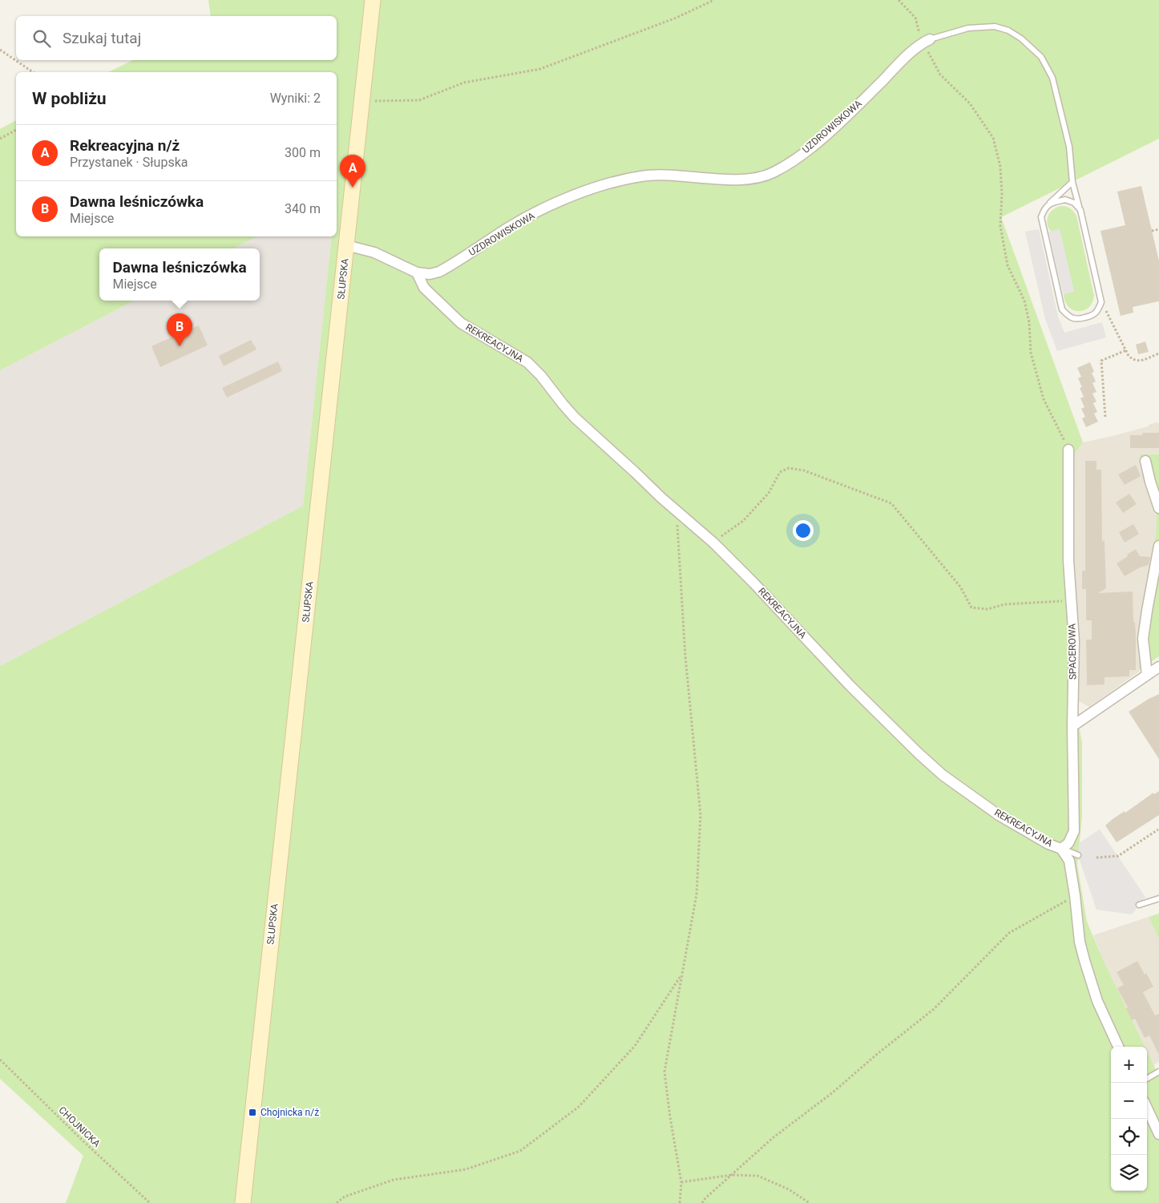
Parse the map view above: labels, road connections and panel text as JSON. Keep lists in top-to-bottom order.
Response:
{
  "streets": {
    "street": [
      "UZDROWISKOWA",
      "SŁUPSKA",
      "REKREACYJNA",
      "SPACEROWA"
    ],
    "path": ["CHOJNICKA"]
  },
  "crossings": [
    ["UZDROWISKOWA", "REKREACYJNA"],
    ["REKREACYJNA", "SPACEROWA"]
  ],
  "places": {
    "transit": ["Chojnicka n/ż"]
  },
  "page": {
    "search": "Szukaj tutaj",
    "heading": ["W pobliżu", "Wyniki: 2"],
    "list": [
      {
        "mark": "A",
        "name": "Rekreacyjna n/ż",
        "note": "Przystanek · Słupska",
        "value": "300 m"
      },
      {
        "mark": "B",
        "name": "Dawna leśniczówka",
        "note": "Miejsce",
        "value": "340 m"
      }
    ],
    "pins": ["A", "B"],
    "popup": ["Dawna leśniczówka", "Miejsce"],
    "map_buttons": ["+", "−"]
  }
}
